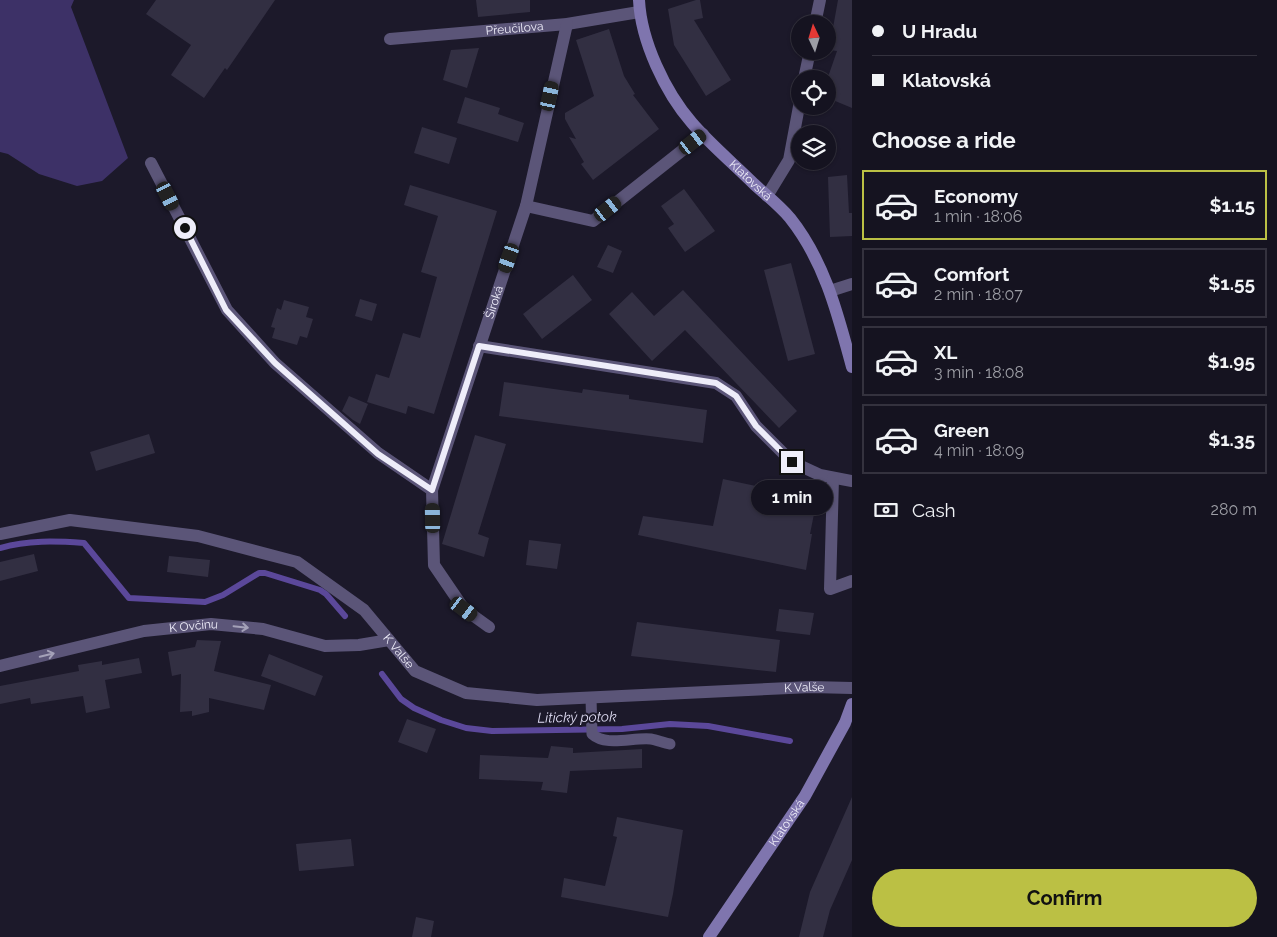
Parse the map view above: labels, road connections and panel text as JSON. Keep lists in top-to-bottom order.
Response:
{
  "streets": {
    "main road": ["Klatovská"],
    "street": [
      "Přeučilova",
      "Široká",
      "K Ovčínu",
      "K Valše"
    ]
  },
  "crossings": [
    ["Přeučilova", "Klatovská"],
    ["Přeučilova", "Široká"],
    ["K Ovčínu", "K Valše"]
  ],
  "one_way": ["K Ovčínu"],
  "water": ["Litický potok"],
  "north": "top",
  "page": {
    "banner": ["U Hradu", "Klatovská"],
    "heading": "Choose a ride",
    "list": [
      {
        "name": "Economy",
        "note": "1 min · 18:06",
        "value": "$1.15"
      },
      {
        "name": "Comfort",
        "note": "2 min · 18:07",
        "value": "$1.55"
      },
      {
        "name": "XL",
        "note": "3 min · 18:08",
        "value": "$1.95"
      },
      {
        "name": "Green",
        "note": "4 min · 18:09",
        "value": "$1.35"
      }
    ],
    "bubble": "1 min",
    "pay": ["Cash", "280 m"],
    "buttons": "Confirm"
  }
}
